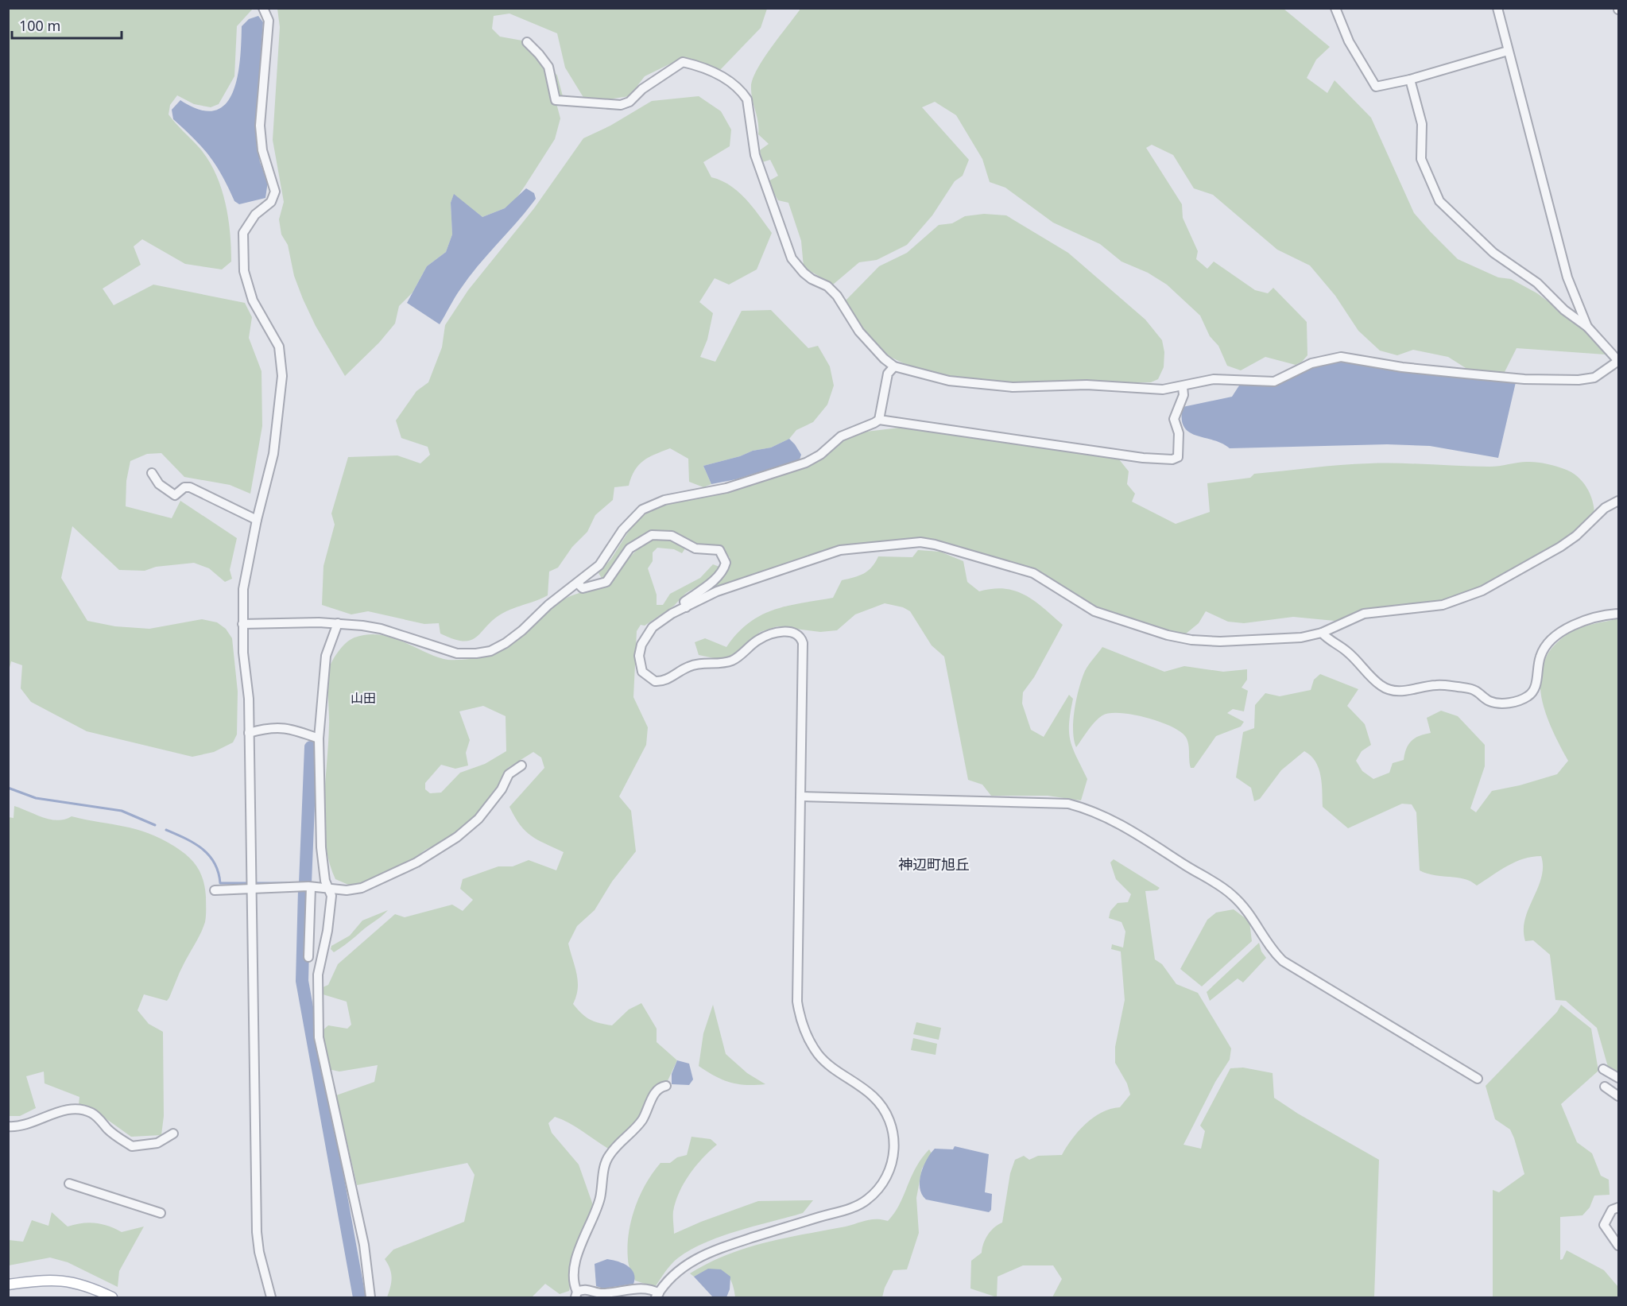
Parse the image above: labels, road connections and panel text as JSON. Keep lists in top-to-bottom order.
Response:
{
  "districts": ["山田", "神辺町旭丘"],
  "scale_bar": "100 m"
}
